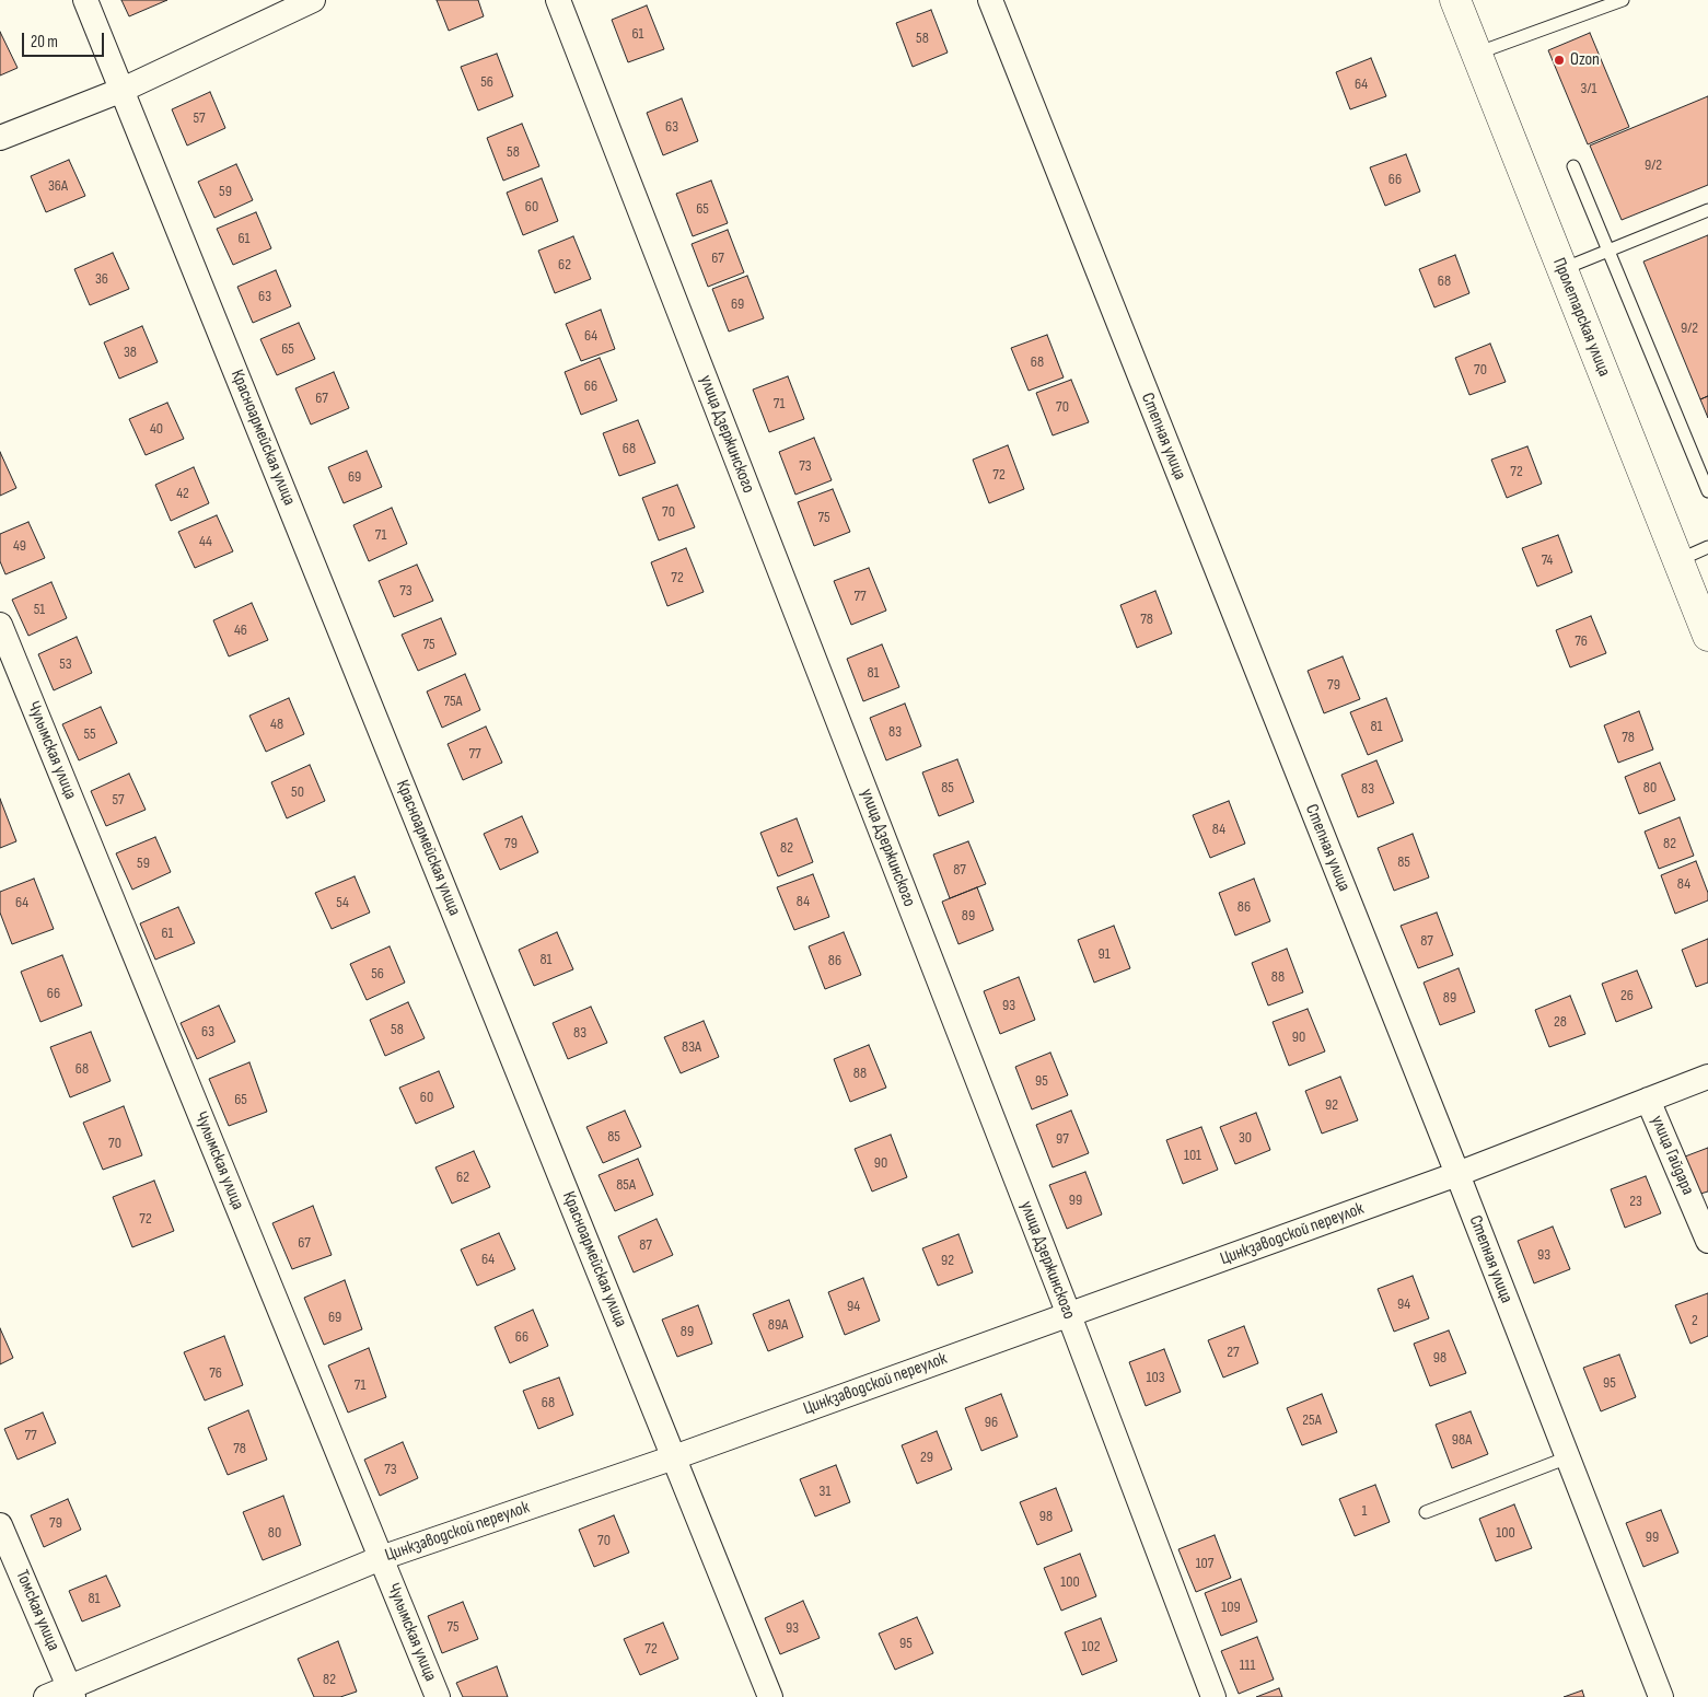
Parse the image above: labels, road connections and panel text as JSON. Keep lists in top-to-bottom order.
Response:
{
  "streets": {
    "main road": ["Пролетарская улица"],
    "street": [
      "улица Дзержинского",
      "Степная улица",
      "Красноармейская улица",
      "Чулымская улица",
      "улица Гайдара",
      "Цинкзаводской переулок",
      "Томская улица"
    ]
  },
  "crossings": [
    ["улица Дзержинского", "Цинкзаводской переулок"],
    ["Степная улица", "Цинкзаводской переулок"],
    ["Красноармейская улица", "Цинкзаводской переулок"],
    ["Чулымская улица", "Цинкзаводской переулок"],
    ["улица Гайдара", "Цинкзаводской переулок"],
    ["Цинкзаводской переулок", "Томская улица"]
  ],
  "places": ["Ozon"],
  "house_numbers": [
    "61",
    "58",
    "56",
    "64",
    "3/1",
    "57",
    "63",
    "58",
    "9/2",
    "66",
    "36А",
    "59",
    "60",
    "65",
    "61",
    "67",
    "62",
    "36",
    "68",
    "63",
    "69",
    "9/2",
    "64",
    "65",
    "38",
    "68",
    "70",
    "66",
    "67",
    "71",
    "70",
    "40",
    "68",
    "73",
    "72",
    "72",
    "69",
    "42",
    "70",
    "75",
    "71",
    "44",
    "49",
    "74",
    "72",
    "73",
    "77",
    "51",
    "78",
    "46",
    "76",
    "75",
    "53",
    "81",
    "79",
    "75А",
    "48",
    "81",
    "83",
    "55",
    "78",
    "77",
    "85",
    "80",
    "83",
    "50",
    "57",
    "84",
    "79",
    "82",
    "82",
    "85",
    "59",
    "87",
    "84",
    "84",
    "64",
    "54",
    "86",
    "89",
    "61",
    "87",
    "91",
    "81",
    "86",
    "56",
    "88",
    "66",
    "26",
    "89",
    "93",
    "28",
    "58",
    "63",
    "83",
    "90",
    "83А",
    "68",
    "88",
    "95",
    "60",
    "65",
    "92",
    "85",
    "30",
    "97",
    "70",
    "101",
    "90",
    "62",
    "85А",
    "99",
    "23",
    "72",
    "67",
    "87",
    "93",
    "64",
    "92",
    "94",
    "94",
    "69",
    "2",
    "89А",
    "89",
    "66",
    "27",
    "98",
    "76",
    "103",
    "95",
    "71",
    "68",
    "25А",
    "96",
    "77",
    "98А",
    "78",
    "29",
    "73",
    "31",
    "1",
    "98",
    "79",
    "80",
    "100",
    "99",
    "70",
    "107",
    "100",
    "81",
    "109",
    "75",
    "93",
    "95",
    "102",
    "72",
    "111",
    "82"
  ],
  "scale_bar": "20 m"
}
